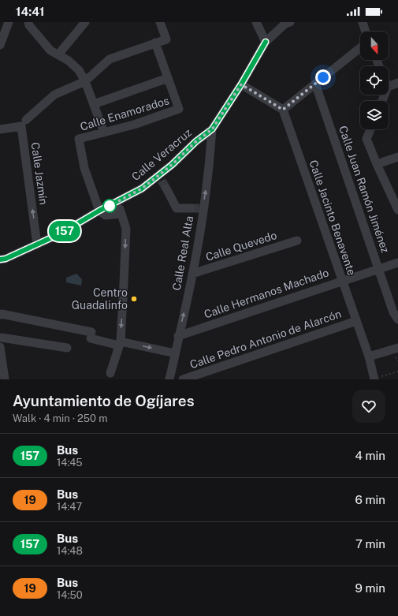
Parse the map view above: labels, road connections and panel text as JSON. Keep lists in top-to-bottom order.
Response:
{
  "streets": {
    "street": [
      "Calle Enamorados",
      "Calle Veracruz",
      "Calle Jazmín",
      "Calle Juan Ramón Jiménez",
      "Calle Jacinto Benavente",
      "Calle Quevedo",
      "Calle Real Alta",
      "Calle Hermanos Machado",
      "Calle Pedro Antonio de Alarcón"
    ]
  },
  "crossings": [
    ["Calle Enamorados", "Calle Veracruz"],
    ["Calle Veracruz", "Calle Jazmín"],
    ["Calle Veracruz", "Calle Real Alta"],
    ["Calle Juan Ramón Jiménez", "Calle Hermanos Machado"],
    ["Calle Jacinto Benavente", "Calle Hermanos Machado"],
    ["Calle Jacinto Benavente", "Calle Pedro Antonio de Alarcón"],
    ["Calle Quevedo", "Calle Real Alta"],
    ["Calle Real Alta", "Calle Hermanos Machado"]
  ],
  "one_way": ["Calle Jazmín"],
  "places": ["Centro Guadalinfo"],
  "lines": ["bus line 157"],
  "north": "bottom",
  "page": {
    "status": "14:41",
    "on_map": "157",
    "heading": ["Ayuntamiento de Ogíjares", "Walk · 4 min · 250 m"],
    "list": [
      {
        "mark": "157",
        "name": "Bus",
        "note": "14:45",
        "value": "4 min"
      },
      {
        "mark": "19",
        "name": "Bus",
        "note": "14:47",
        "value": "6 min"
      },
      {
        "mark": "157",
        "name": "Bus",
        "note": "14:48",
        "value": "7 min"
      },
      {
        "mark": "19",
        "name": "Bus",
        "note": "14:50",
        "value": "9 min"
      }
    ]
  }
}
